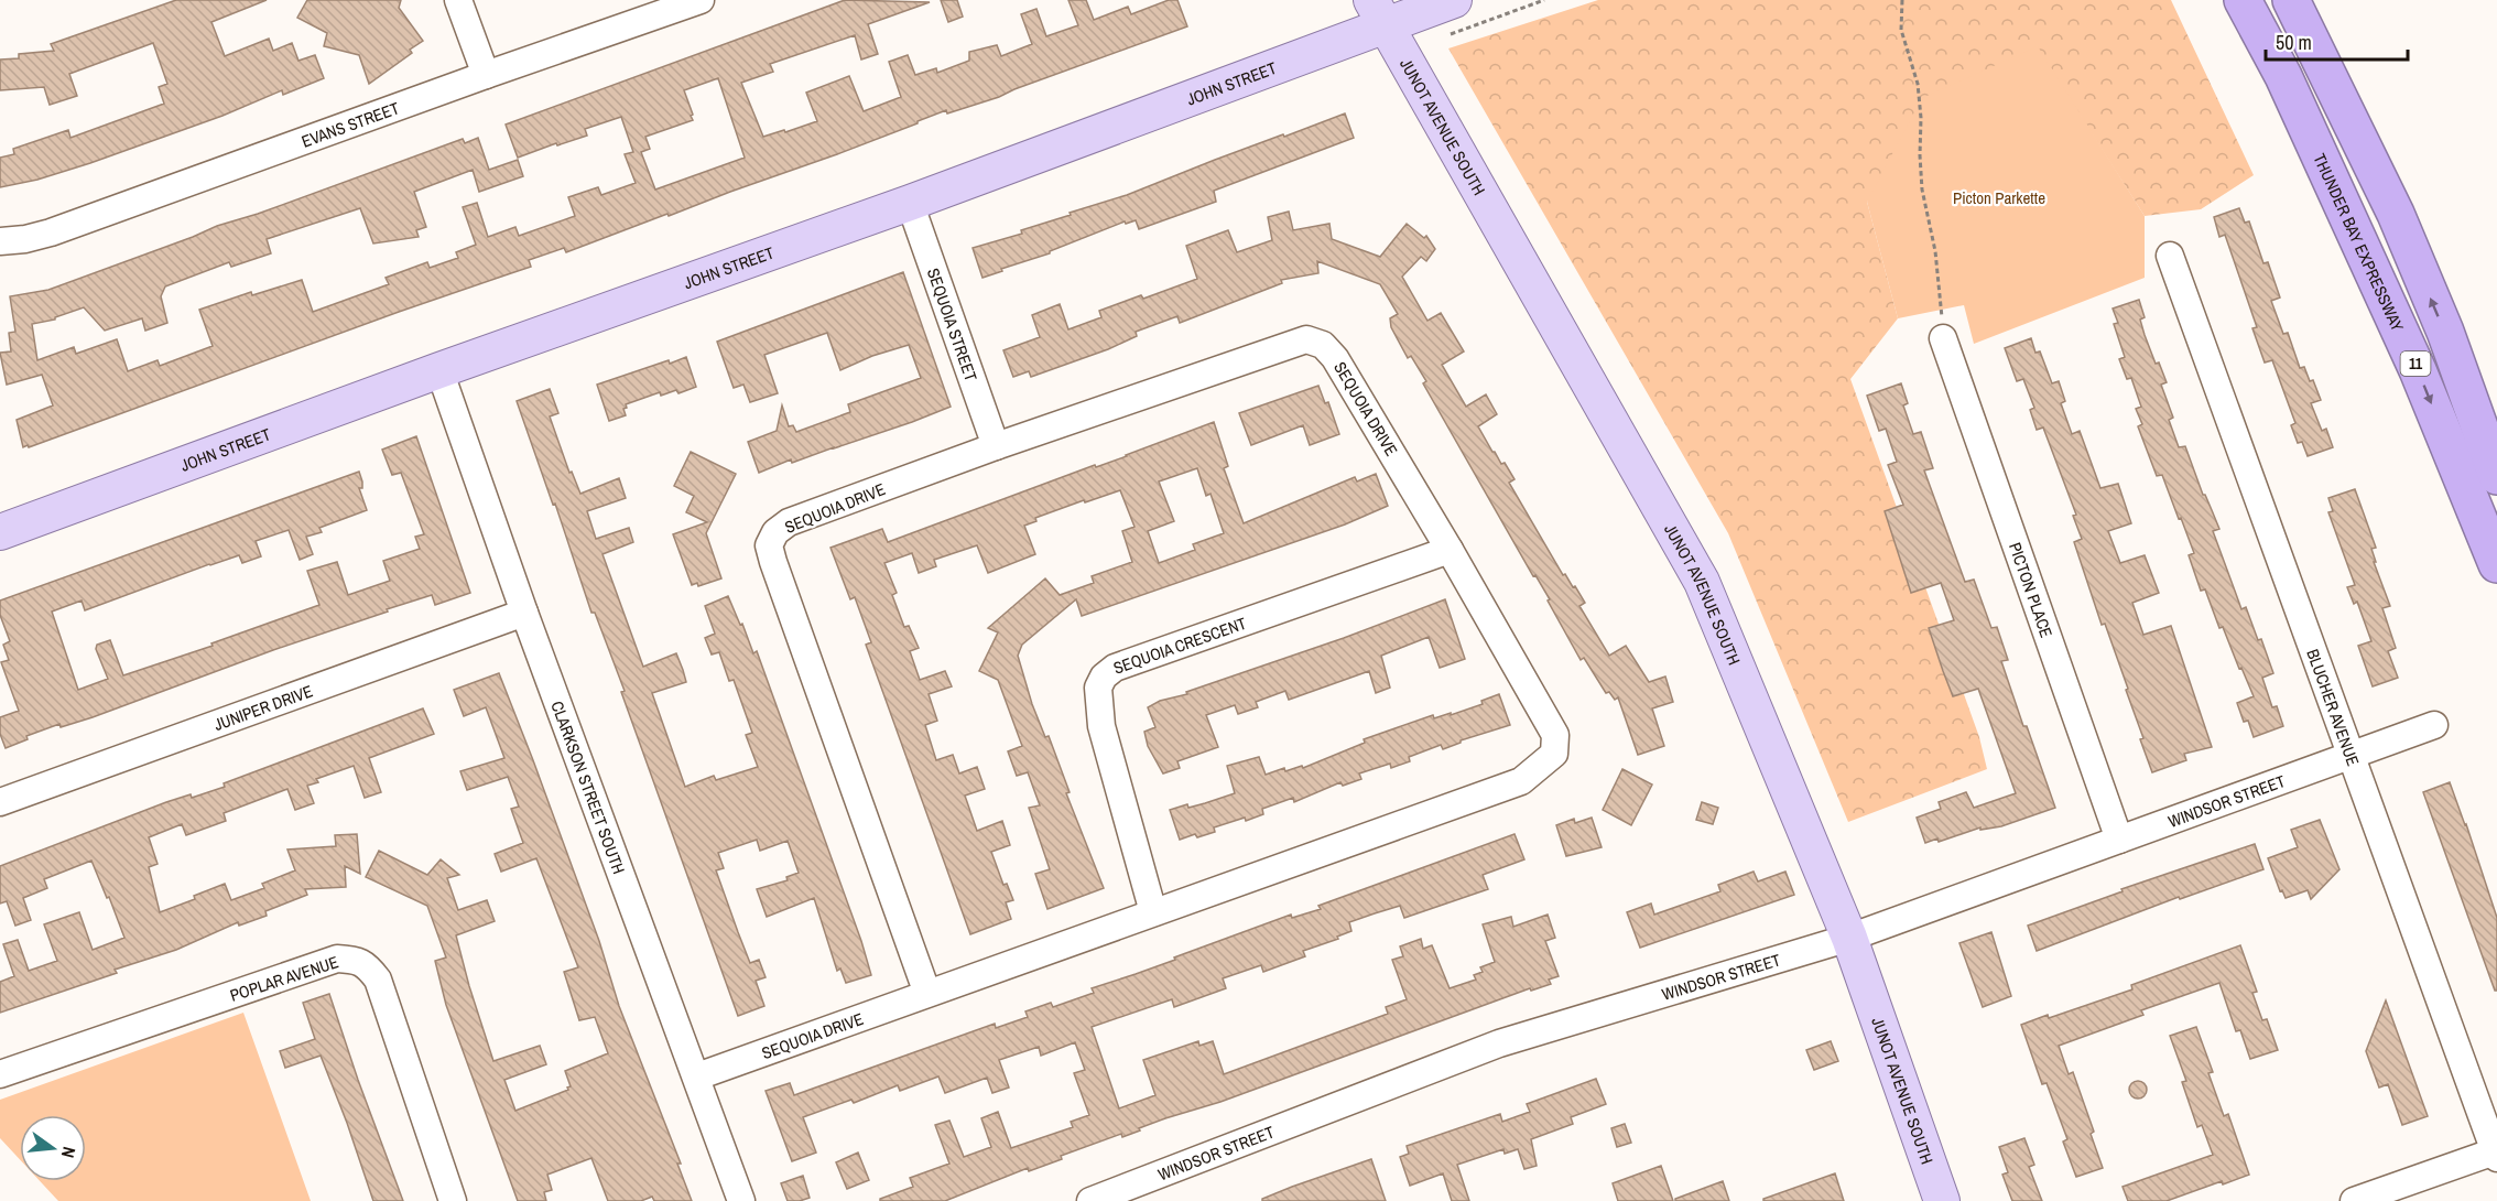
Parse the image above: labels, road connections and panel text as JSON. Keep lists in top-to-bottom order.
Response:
{
  "streets": {
    "highway": ["THUNDER BAY EXPRESSWAY", "11"],
    "main road": ["JOHN STREET", "JUNOT AVENUE SOUTH"],
    "street": [
      "EVANS STREET",
      "SEQUOIA STREET",
      "SEQUOIA DRIVE",
      "PICTON PLACE",
      "SEQUOIA CRESCENT",
      "JUNIPER DRIVE",
      "BLUCHER AVENUE",
      "CLARKSON STREET SOUTH",
      "WINDSOR STREET",
      "POPLAR AVENUE"
    ]
  },
  "crossings": [
    ["JOHN STREET", "JUNOT AVENUE SOUTH"],
    ["JOHN STREET", "SEQUOIA STREET"],
    ["JOHN STREET", "CLARKSON STREET SOUTH"],
    ["JUNOT AVENUE SOUTH", "WINDSOR STREET"],
    ["SEQUOIA STREET", "SEQUOIA DRIVE"],
    ["SEQUOIA DRIVE", "SEQUOIA CRESCENT"],
    ["SEQUOIA DRIVE", "CLARKSON STREET SOUTH"],
    ["PICTON PLACE", "WINDSOR STREET"],
    ["JUNIPER DRIVE", "CLARKSON STREET SOUTH"],
    ["BLUCHER AVENUE", "WINDSOR STREET"]
  ],
  "parks": ["Picton Parkette"],
  "scale_bar": "50 m",
  "north": "right"
}
